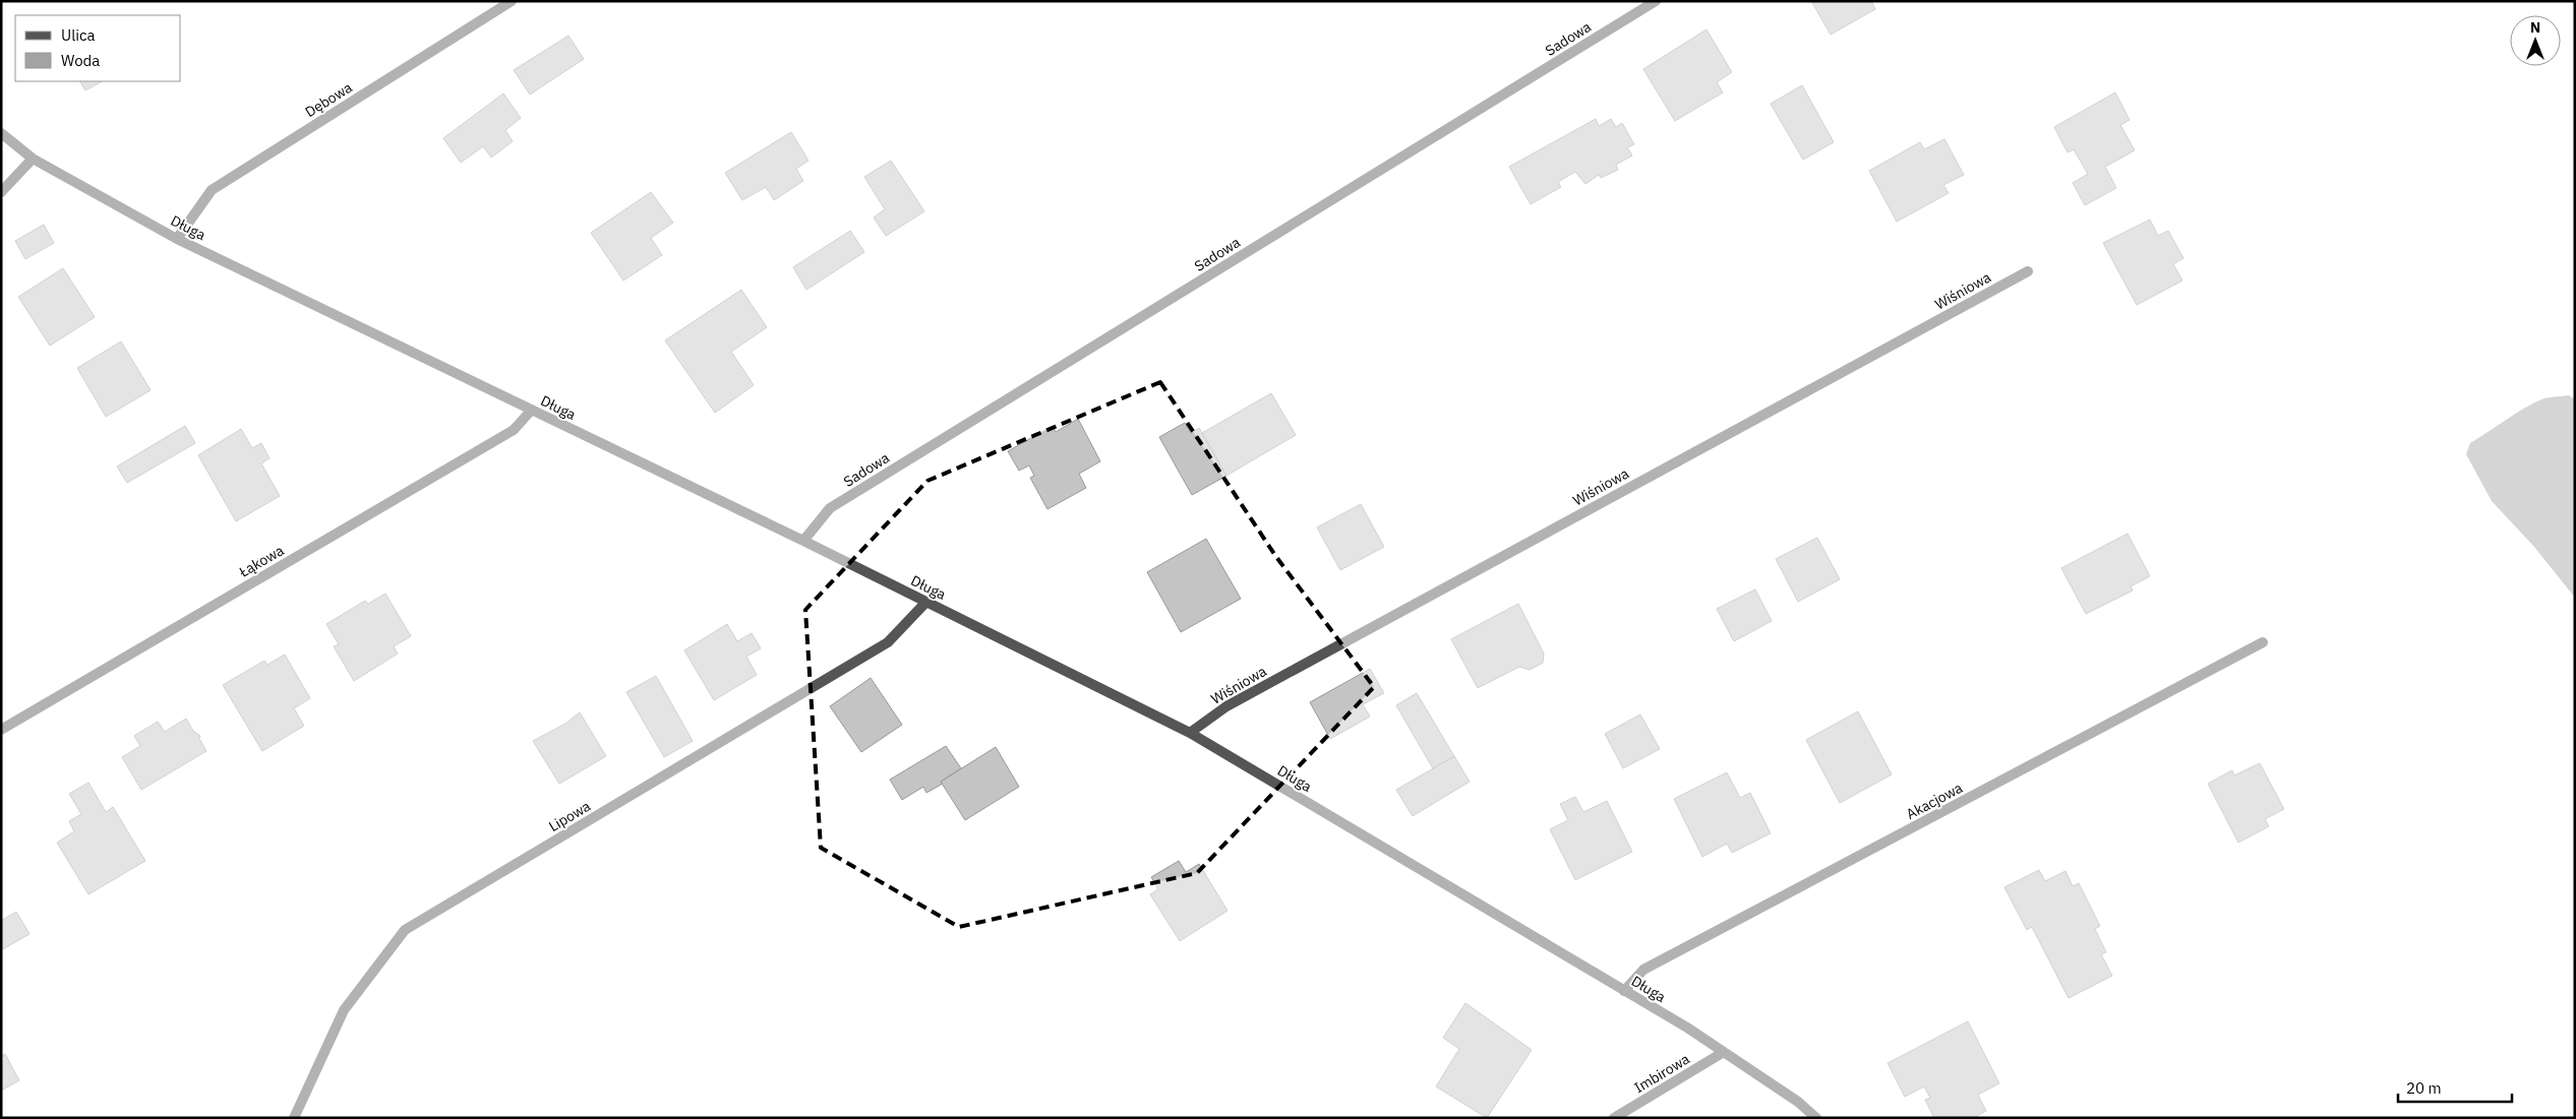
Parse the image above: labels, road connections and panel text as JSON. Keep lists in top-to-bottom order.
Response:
{
  "streets": {
    "street": [
      "Sadowa",
      "Dębowa",
      "Długa",
      "Wiśniowa",
      "Łąkowa",
      "Akacjowa",
      "Lipowa",
      "Imbirowa"
    ]
  },
  "crossings": [
    ["Sadowa", "Długa"],
    ["Dębowa", "Długa"],
    ["Długa", "Wiśniowa"],
    ["Długa", "Łąkowa"],
    ["Długa", "Akacjowa"],
    ["Długa", "Lipowa"],
    ["Długa", "Imbirowa"]
  ],
  "legend": ["Ulica", "Woda"],
  "scale_bar": "20 m",
  "north": "top"
}
